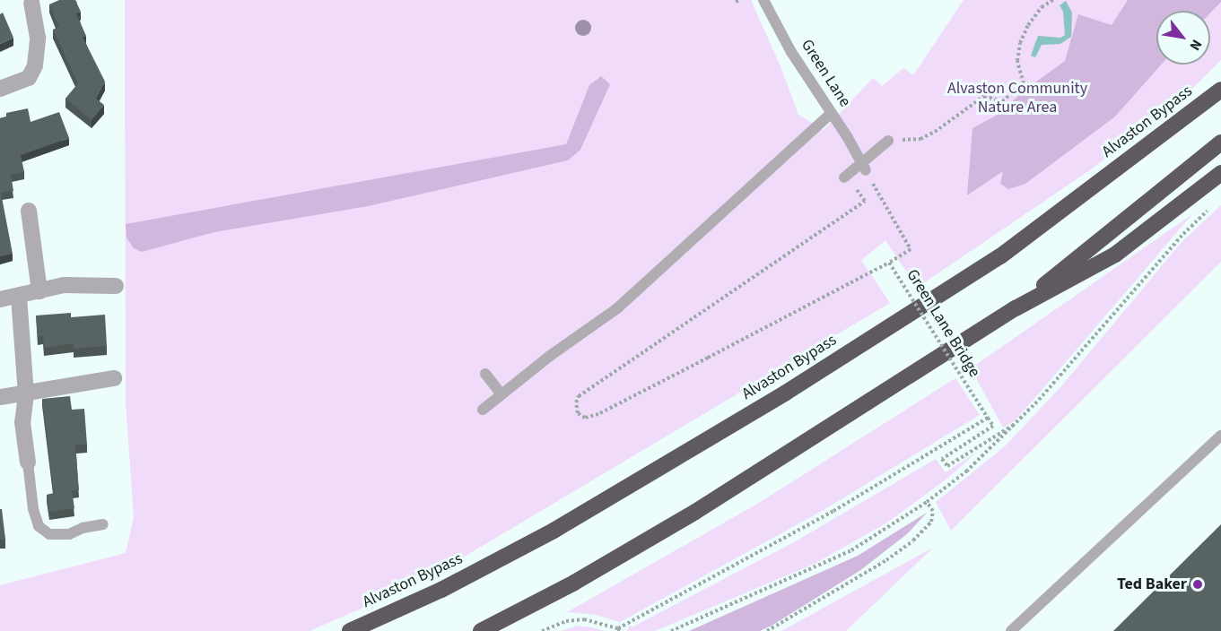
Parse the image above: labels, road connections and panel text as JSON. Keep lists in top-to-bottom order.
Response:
{
  "streets": {
    "highway": ["Alvaston Bypass"],
    "lane": ["Green Lane"],
    "path": ["Green Lane Bridge"]
  },
  "parks": ["Alvaston Community Nature Area"],
  "places": ["Ted Baker"],
  "north": "bottom right"
}
